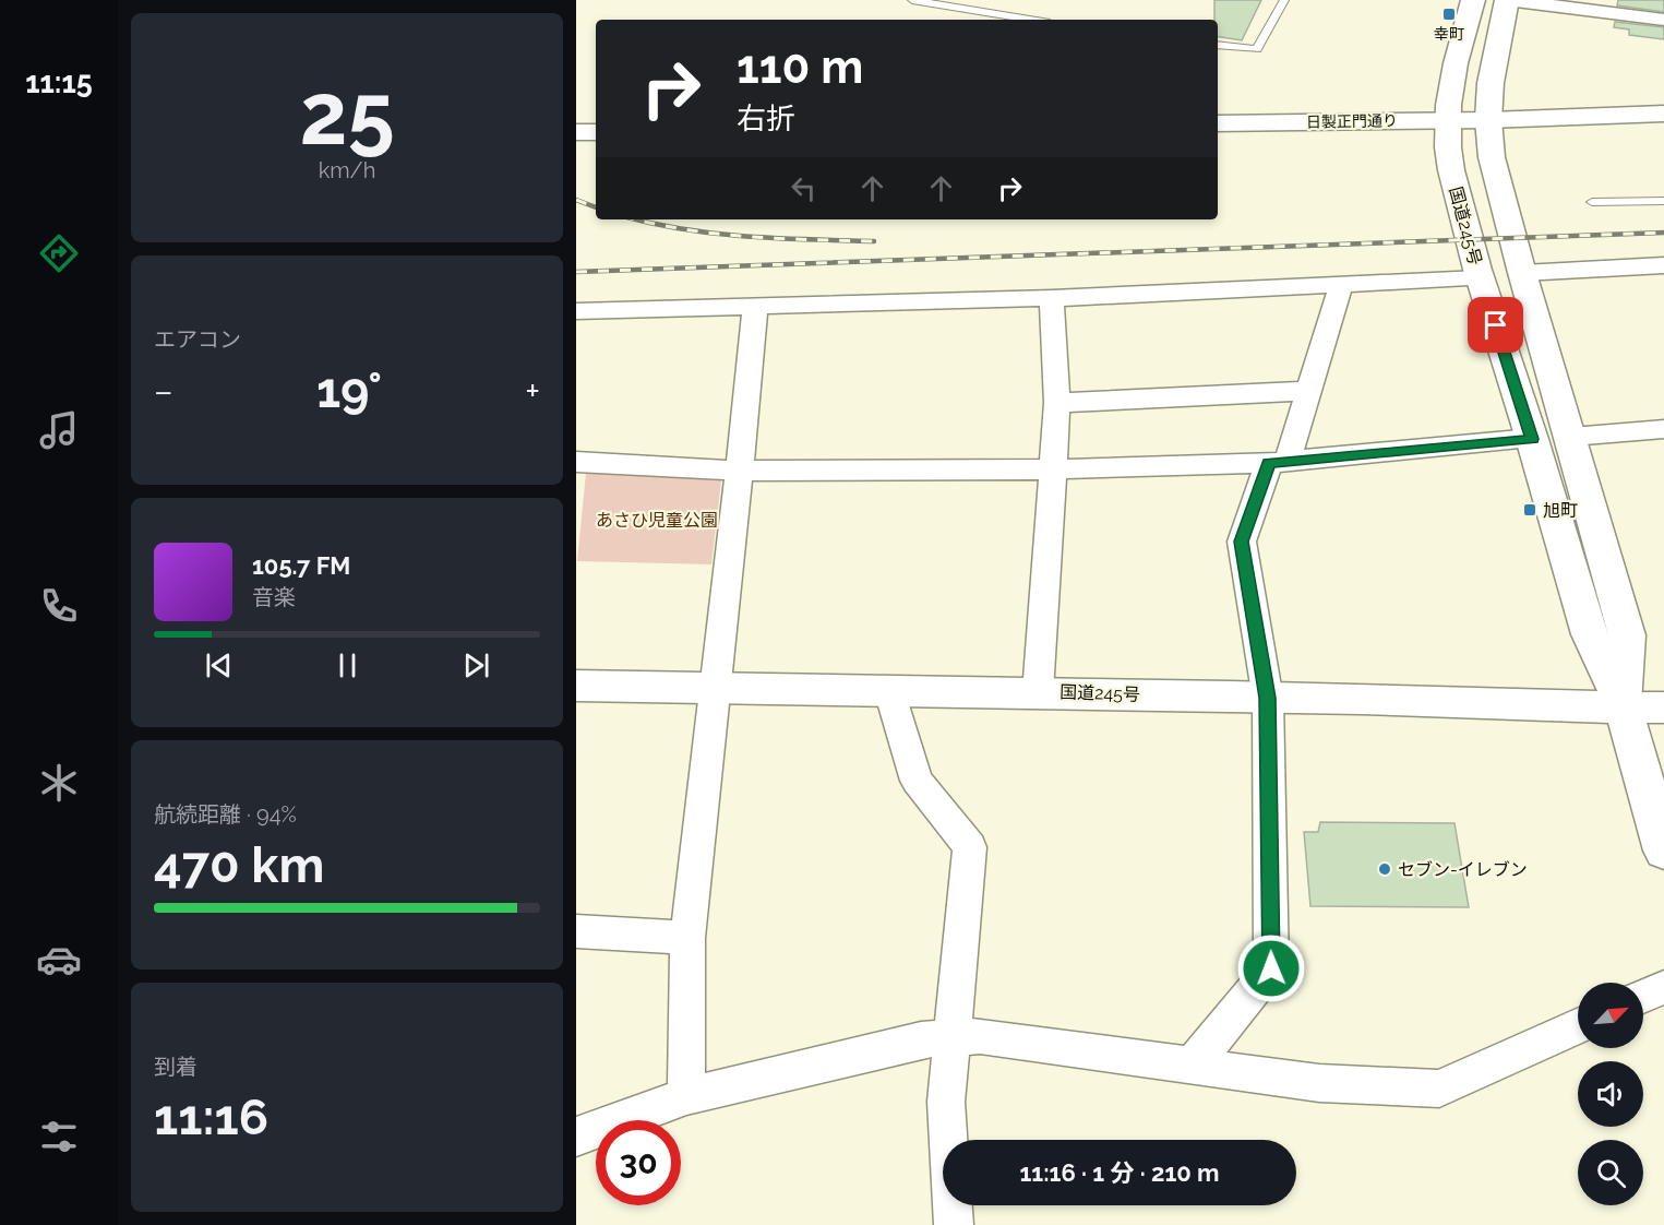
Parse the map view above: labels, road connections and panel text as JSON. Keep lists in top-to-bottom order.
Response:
{
  "streets": {
    "main road": ["日製正門通り", "国道245号"]
  },
  "crossings": [
    ["日製正門通り", "国道245号"]
  ],
  "parks": ["あさひ児童公園"],
  "places": {
    "transit": ["幸町", "旭町"],
    "other": ["セブン-イレブン"]
  },
  "north": "top right",
  "page": {
    "tabs": "11:15",
    "tile": [
      ["25", "km/h"],
      "エアコン",
      ["航続距離 · 94%", "470 km"],
      ["到着", "11:16"]
    ],
    "turn": ["110 m", "右折"],
    "heat": ["−", "19°", "+"],
    "song": ["105.7 FM", "音楽"],
    "limit": "30",
    "trip": "11:16 · 1 分 · 210 m"
  }
}
